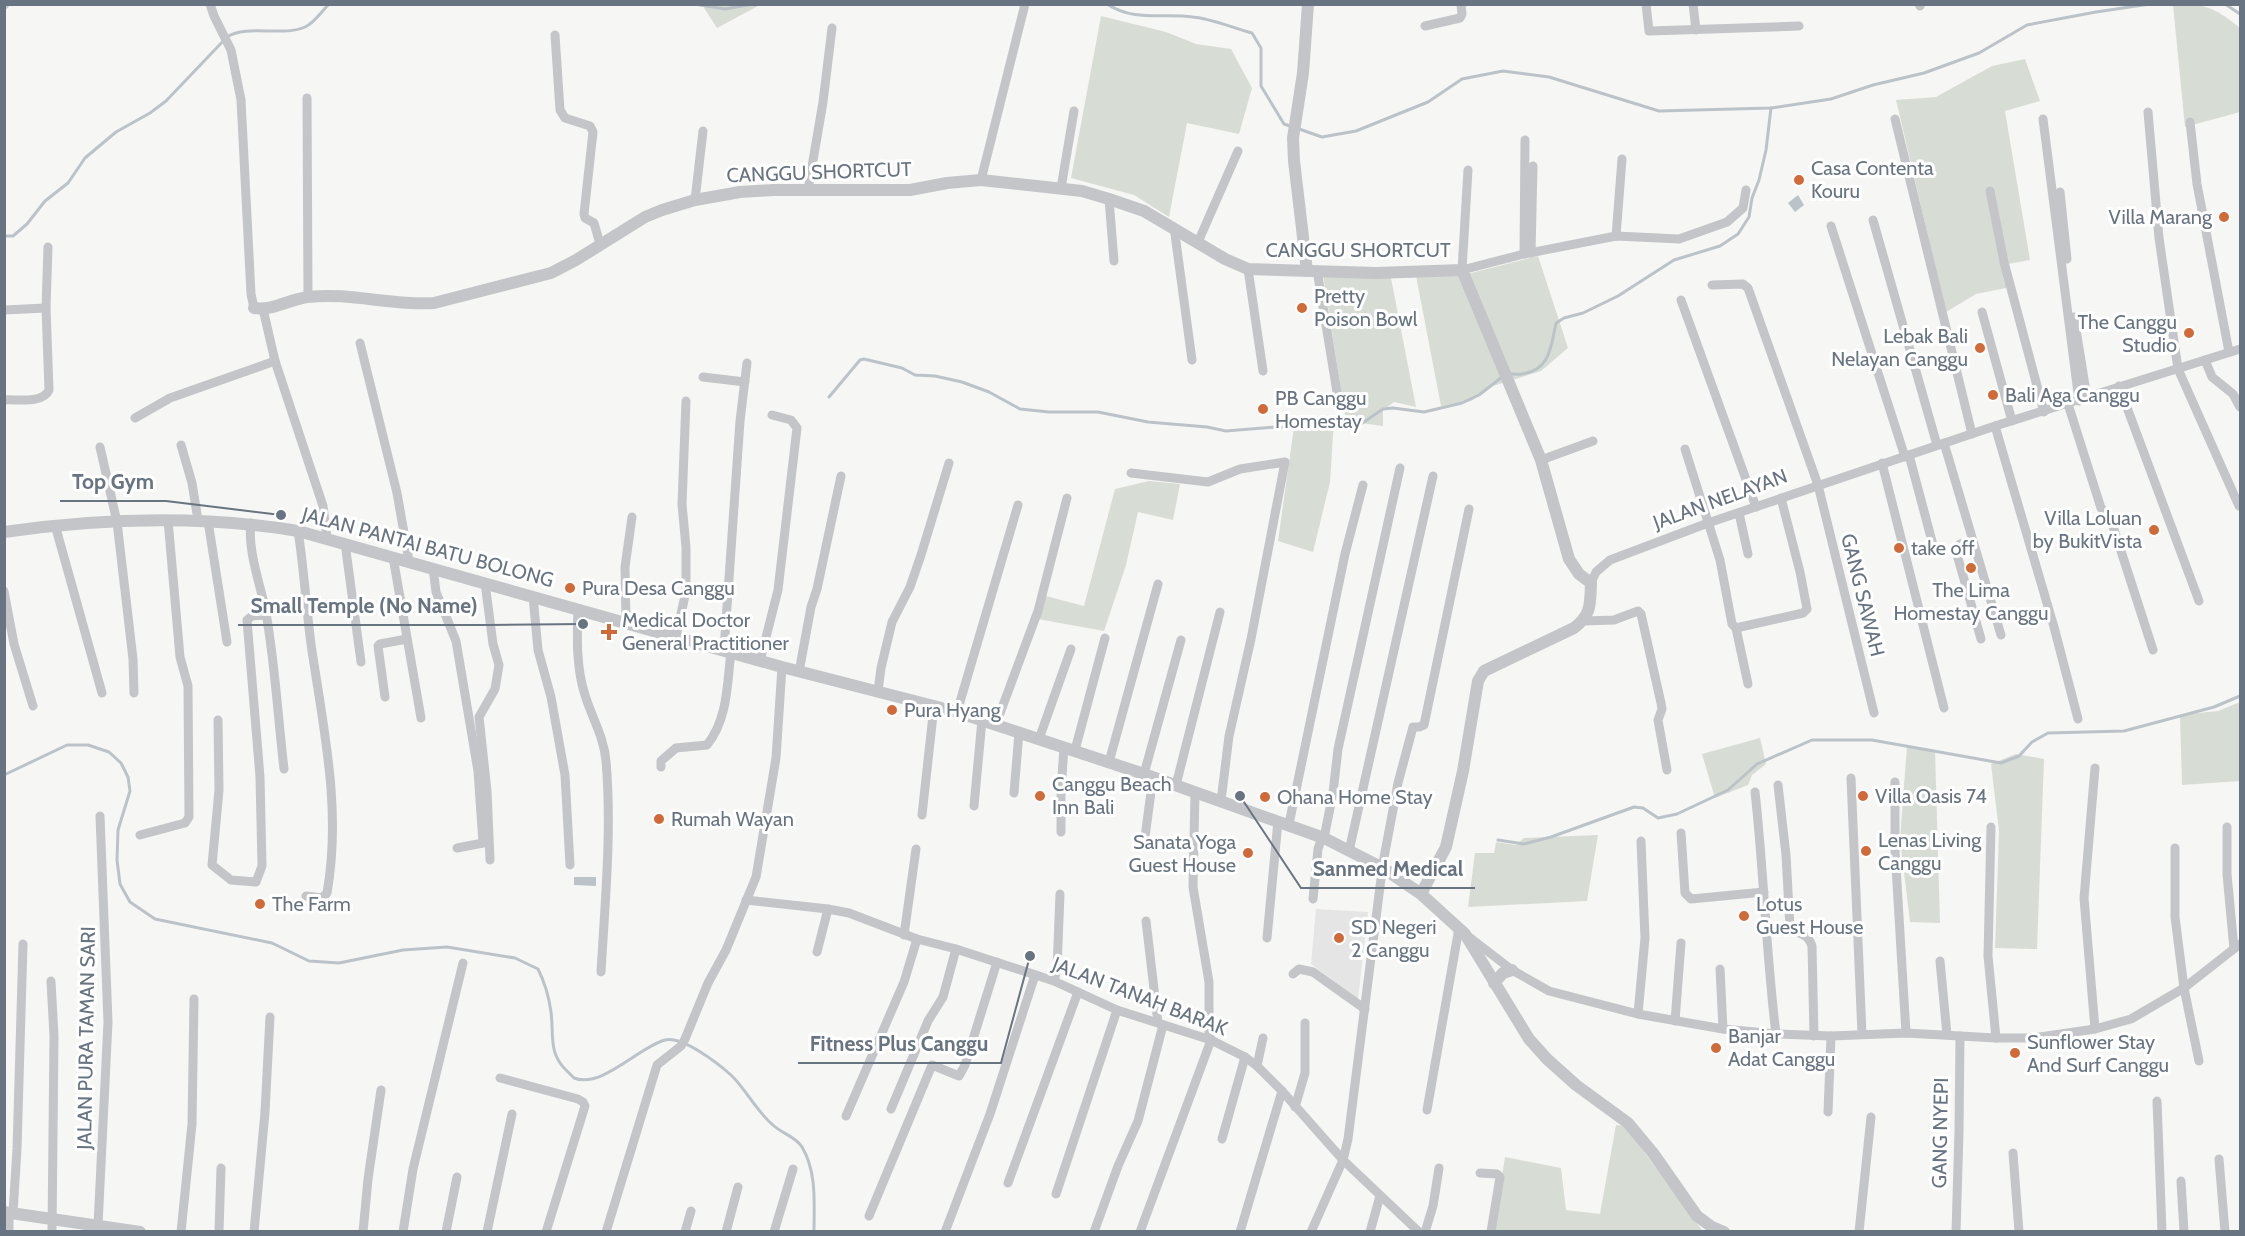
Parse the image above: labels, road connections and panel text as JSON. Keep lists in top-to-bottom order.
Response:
{
  "streets": {
    "street": [
      "CANGGU SHORTCUT",
      "JALAN NELAYAN",
      "JALAN PANTAI BATU BOLONG",
      "GANG SAWAH",
      "JALAN TANAH BARAK",
      "JALAN PURA TAMAN SARI",
      "GANG NYEPI"
    ]
  },
  "crossings": [
    ["CANGGU SHORTCUT", "JALAN NELAYAN"],
    ["JALAN NELAYAN", "GANG SAWAH"],
    ["JALAN PANTAI BATU BOLONG", "GANG NYEPI"]
  ],
  "places": {
    "other": [
      "Casa Contenta Kouru",
      "Villa Marang",
      "Pretty Poison Bowl",
      "The Canggu Studio",
      "Lebak Bali Nelayan Canggu",
      "Bali Aga Canggu",
      "PB Canggu Homestay",
      "Top Gym",
      "Villa Loluan by BukitVista",
      "take off",
      "The Lima Homestay Canggu",
      "Pura Desa Canggu",
      "Small Temple (No Name)",
      "Pura Hyang",
      "Canggu Beach Inn Bali",
      "Sanmed Medical",
      "Villa Oasis 74",
      "Ohana Home Stay",
      "Rumah Wayan",
      "Lenas Living Canggu",
      "Sanata Yoga Guest House",
      "The Farm",
      "Lotus Guest House",
      "SD Negeri 2 Canggu",
      "Fitness Plus Canggu",
      "Banjar Adat Canggu",
      "Sunflower Stay And Surf Canggu"
    ],
    "health": ["Medical Doctor General Practitioner"]
  }
}
